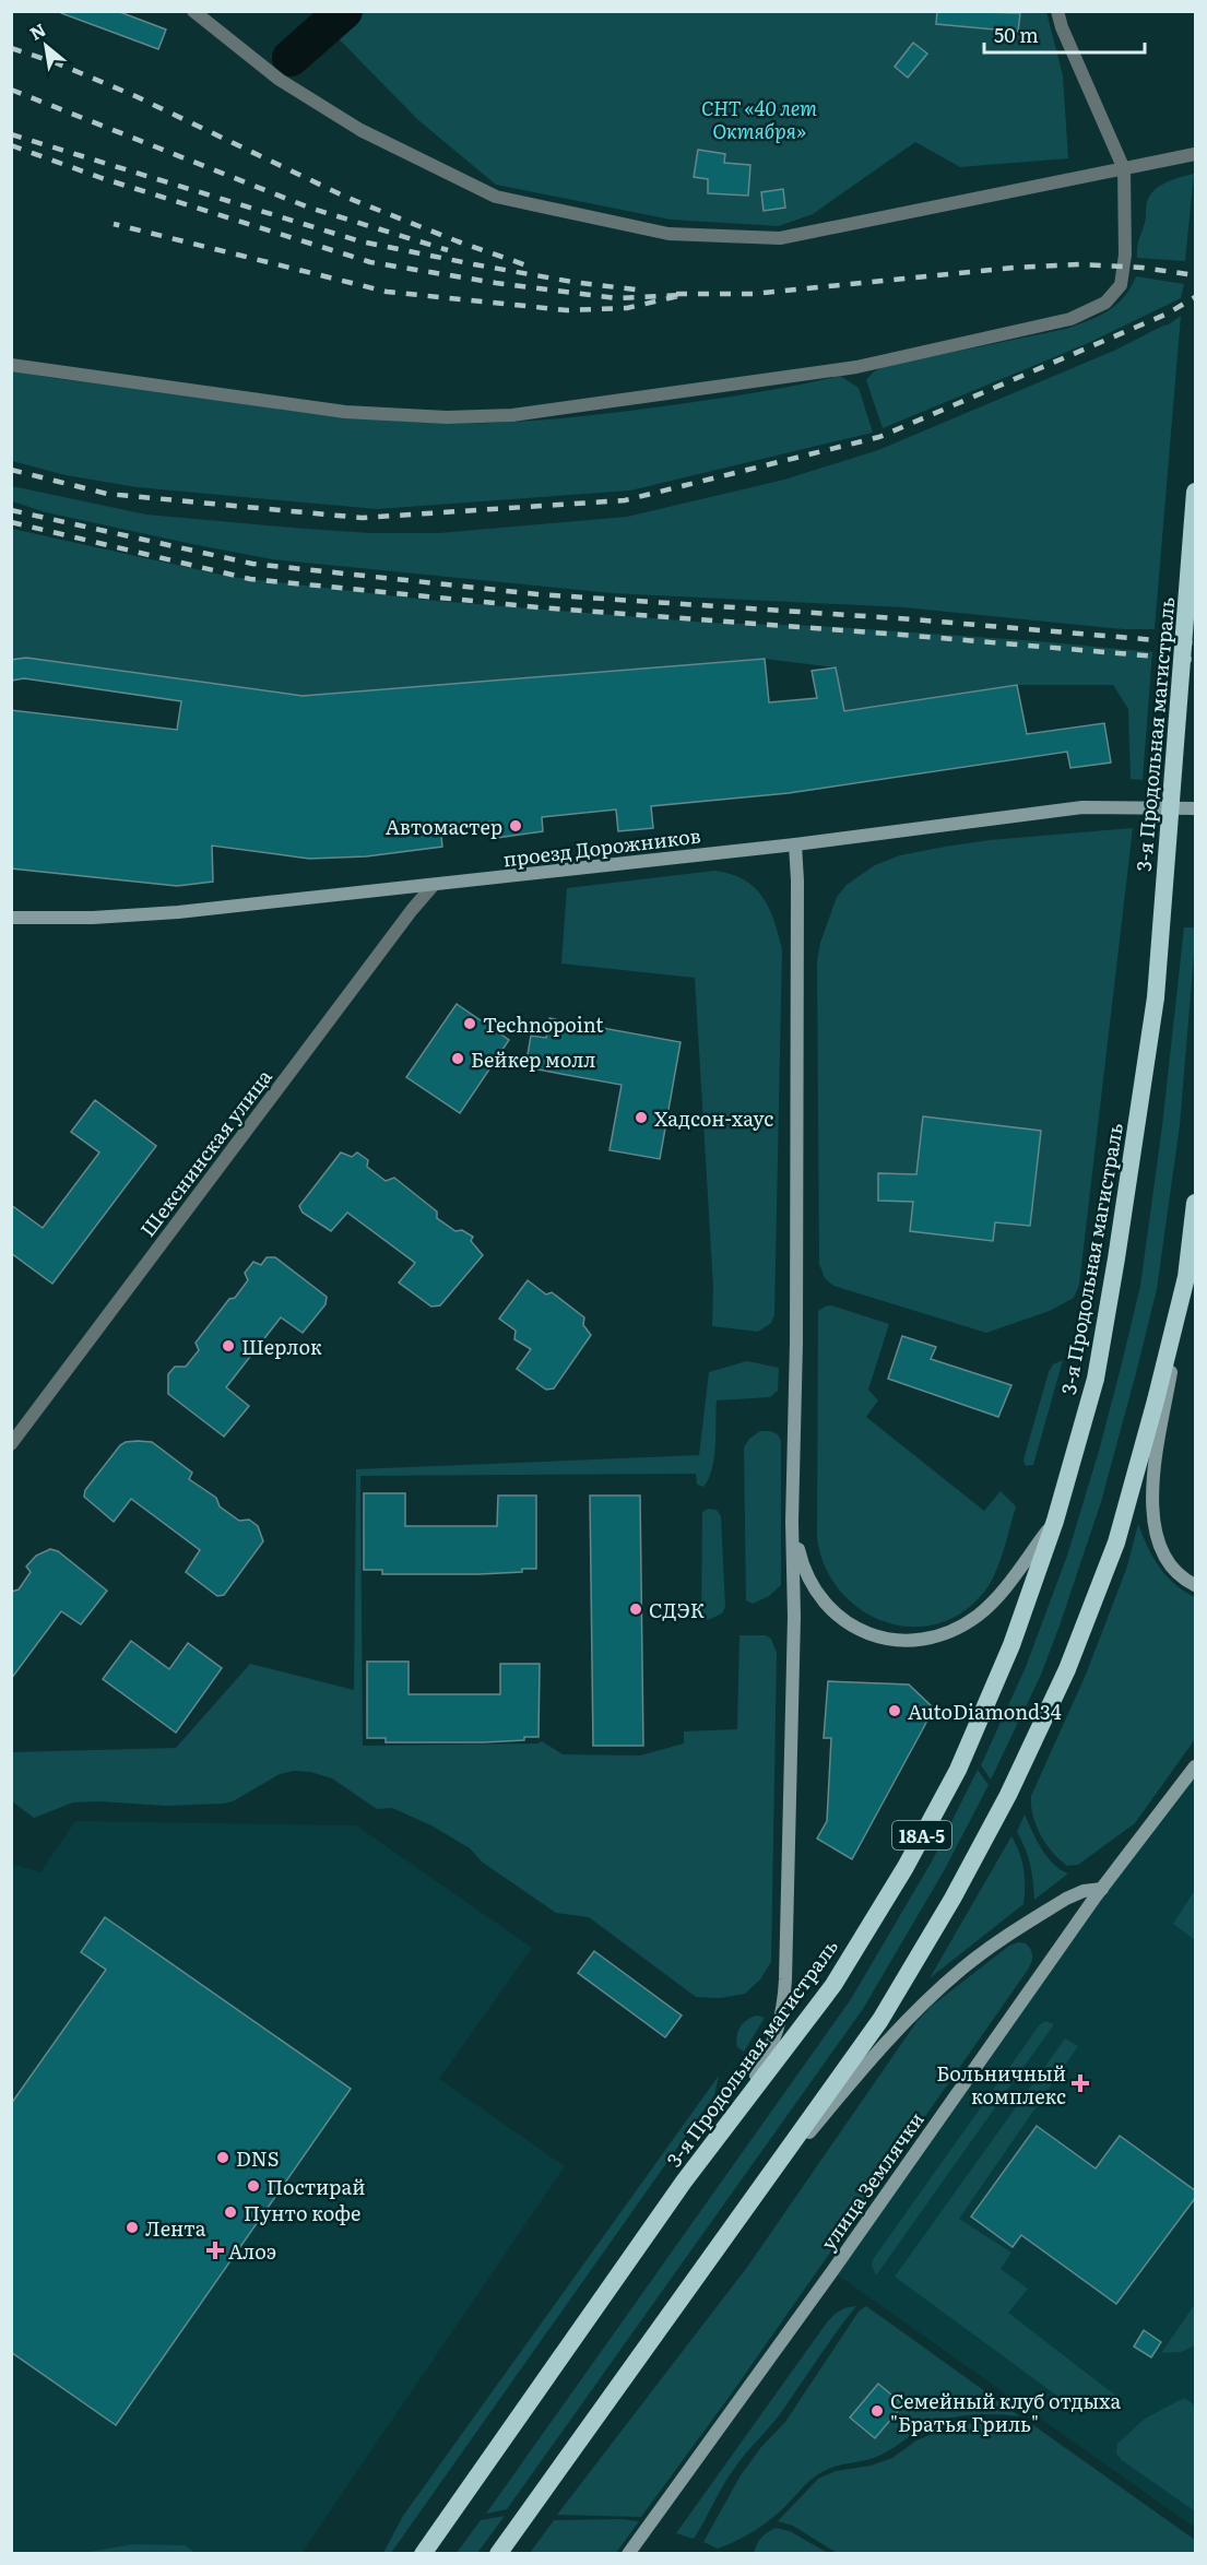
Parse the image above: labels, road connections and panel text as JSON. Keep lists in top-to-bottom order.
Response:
{
  "streets": {
    "highway": ["3-я Продольная магистраль", "18А-5"],
    "main road": ["проезд Дорожников", "улица Землячки"],
    "street": ["Шекснинская улица"]
  },
  "crossings": [
    ["проезд Дорожников", "Шекснинская улица"]
  ],
  "parks": ["СНТ «40 лет Октября»"],
  "places": {
    "other": [
      "Автомастер",
      "Technopoint",
      "Бейкер молл",
      "Хадсон-хаус",
      "Шерлок",
      "СДЭК",
      "AutoDiamond34",
      "DNS",
      "Постирай",
      "Пунто кофе",
      "Лента",
      "Семейный клуб отдыха \"Братья Гриль\""
    ],
    "health": ["Больничный комплекс", "Алоэ"]
  },
  "scale_bar": "50 m",
  "north": "top left"
}
